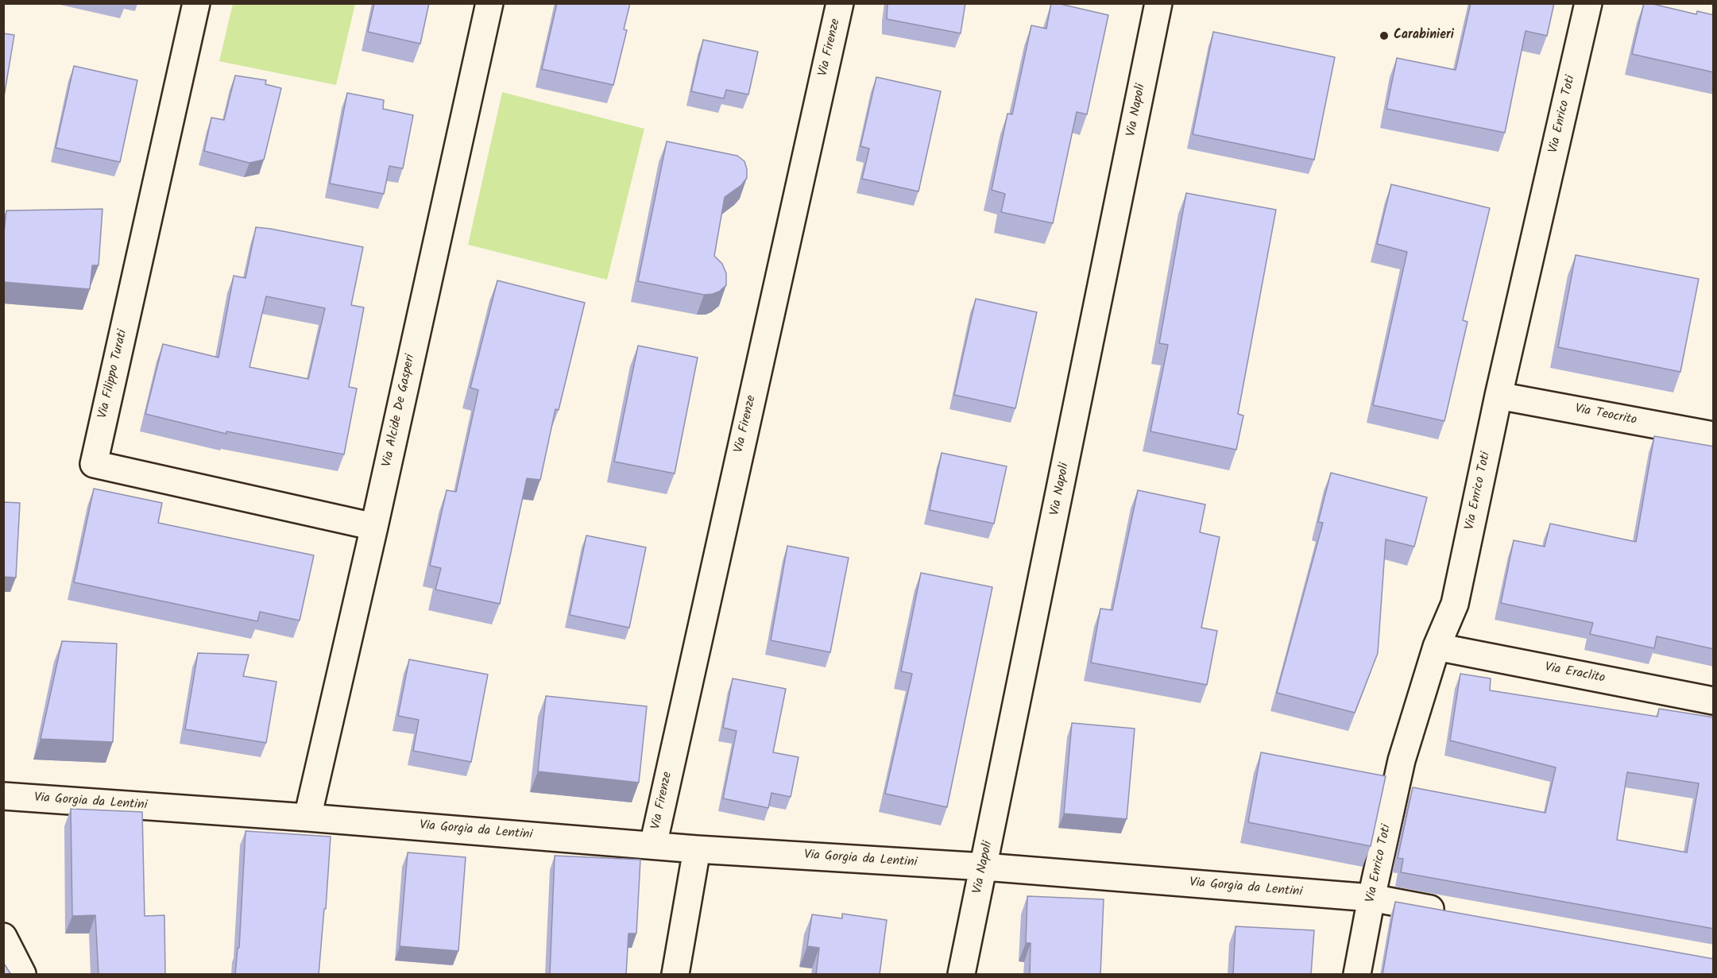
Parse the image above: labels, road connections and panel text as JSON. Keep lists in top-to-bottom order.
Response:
{
  "streets": {
    "street": [
      "Via Firenze",
      "Via Napoli",
      "Via Enrico Toti",
      "Via Filippo Turati",
      "Via Alcide De Gasperi",
      "Via Teocrito",
      "Via Eraclito",
      "Via Gorgia da Lentini"
    ]
  },
  "crossings": [
    ["Via Firenze", "Via Gorgia da Lentini"],
    ["Via Napoli", "Via Gorgia da Lentini"],
    ["Via Enrico Toti", "Via Teocrito"],
    ["Via Enrico Toti", "Via Eraclito"],
    ["Via Enrico Toti", "Via Gorgia da Lentini"],
    ["Via Filippo Turati", "Via Alcide De Gasperi"],
    ["Via Alcide De Gasperi", "Via Gorgia da Lentini"]
  ],
  "places": ["Carabinieri"]
}
